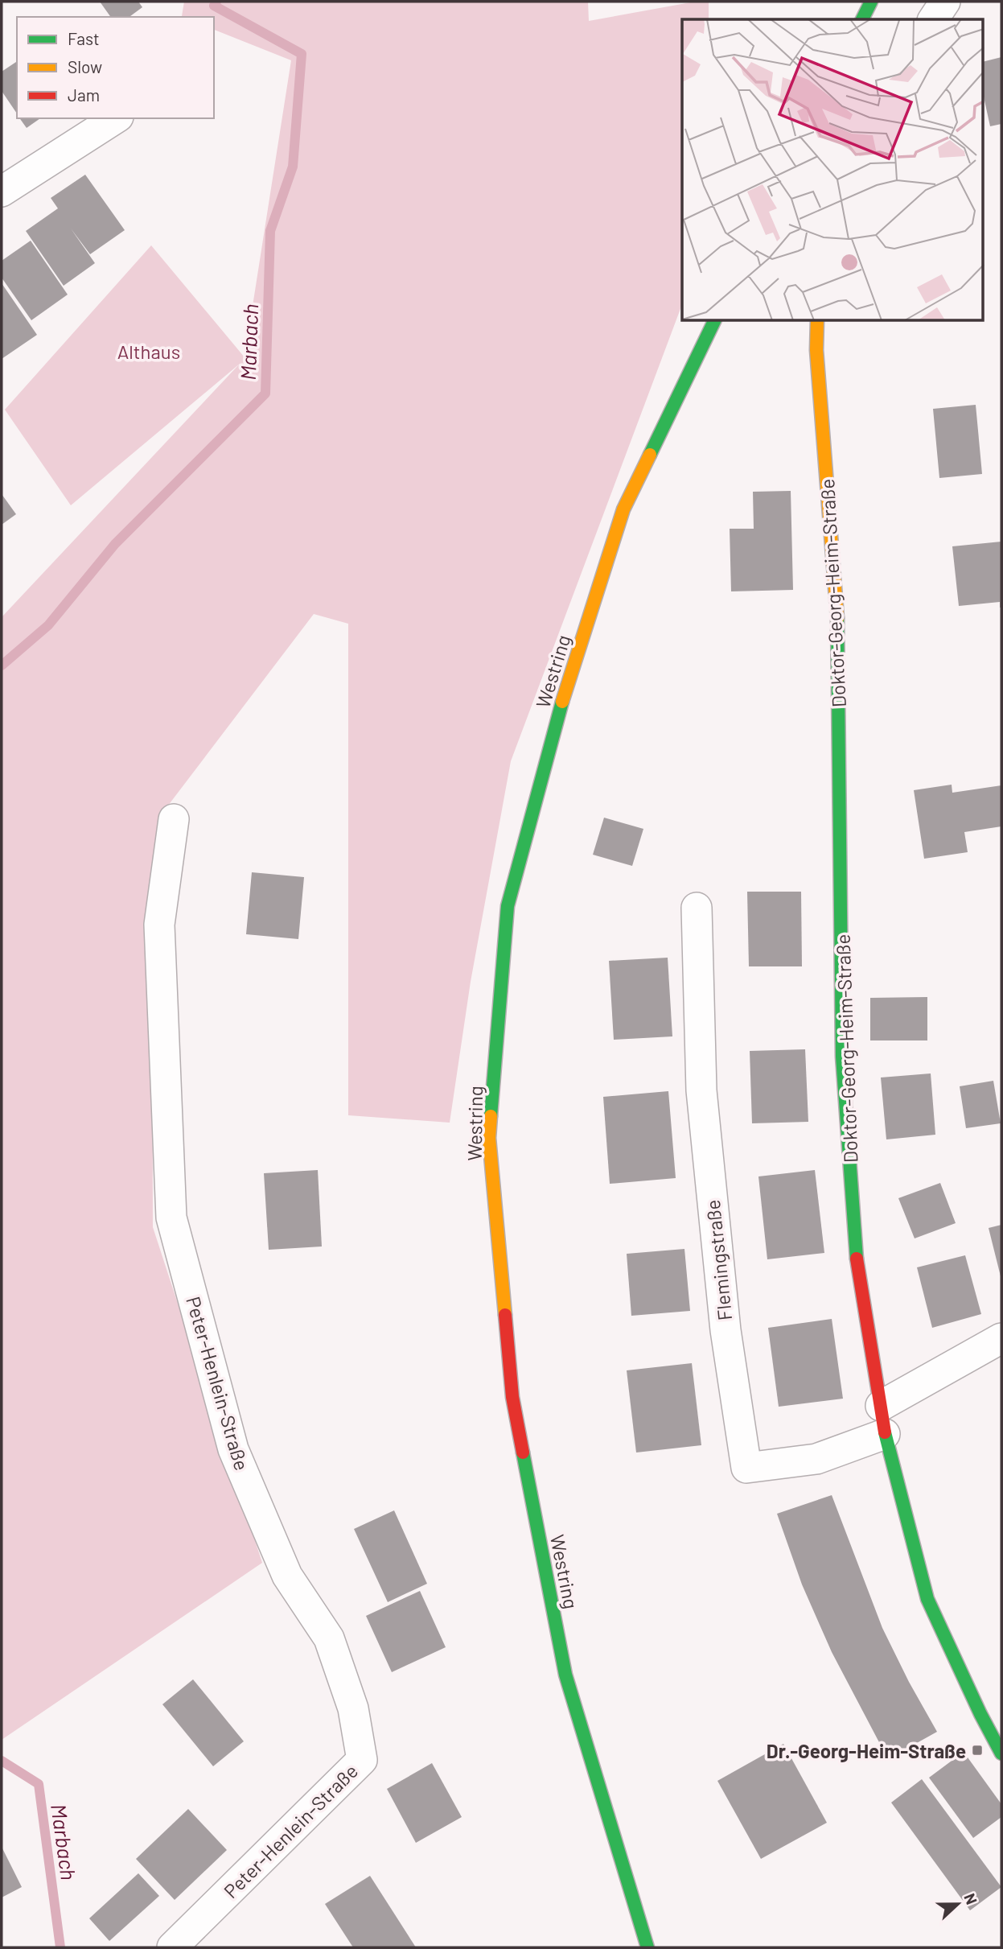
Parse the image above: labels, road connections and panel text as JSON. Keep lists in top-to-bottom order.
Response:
{
  "streets": {
    "main road": ["Doktor-Georg-Heim-Straße", "Westring"],
    "street": ["Flemingstraße", "Peter-Henlein-Straße"]
  },
  "crossings": [
    ["Doktor-Georg-Heim-Straße", "Flemingstraße"]
  ],
  "water": ["Marbach"],
  "parks": ["Althaus"],
  "places": {
    "transit": ["Dr.-Georg-Heim-Straße"]
  },
  "legend": ["Fast", "Slow", "Jam"],
  "north": "right"
}
